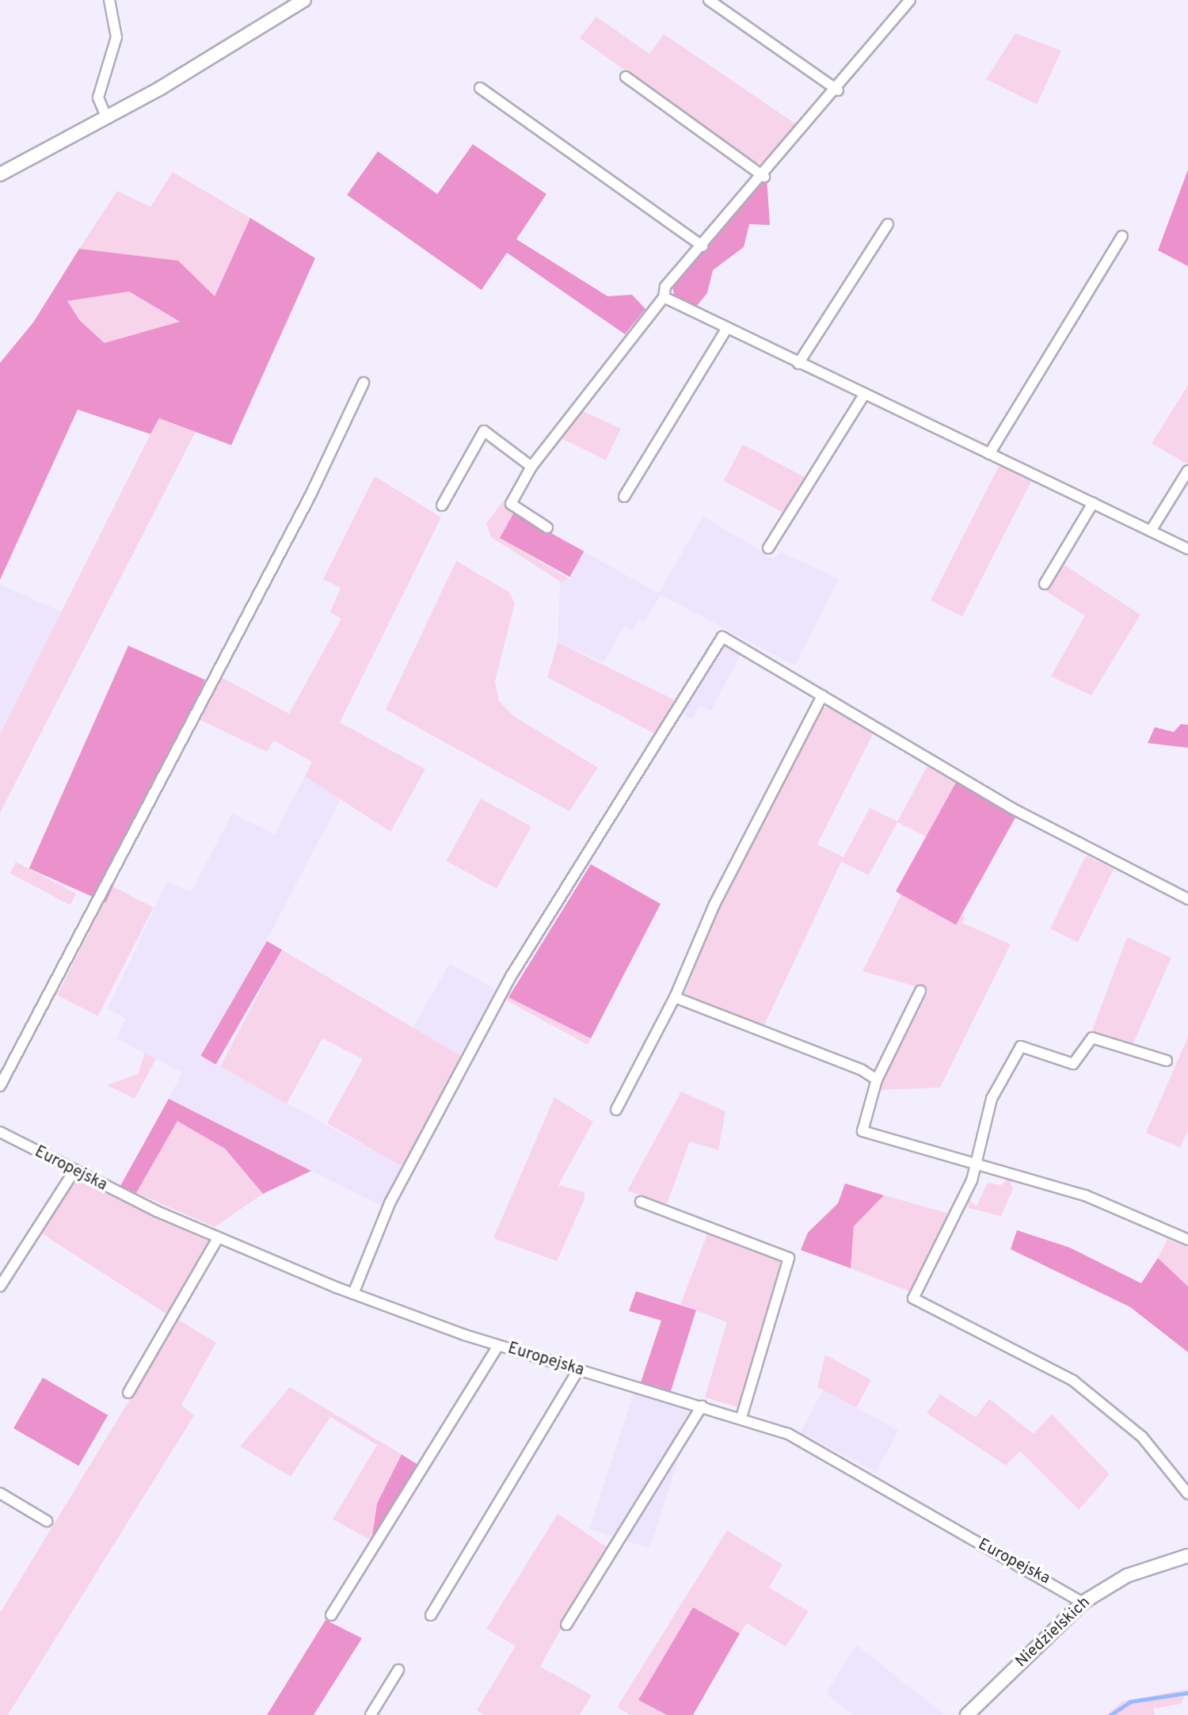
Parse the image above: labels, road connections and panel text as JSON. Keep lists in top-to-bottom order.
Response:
{
  "streets": {
    "street": ["Europejska", "Niedzielskich"]
  },
  "crossings": [
    ["Europejska", "Niedzielskich"]
  ]
}
